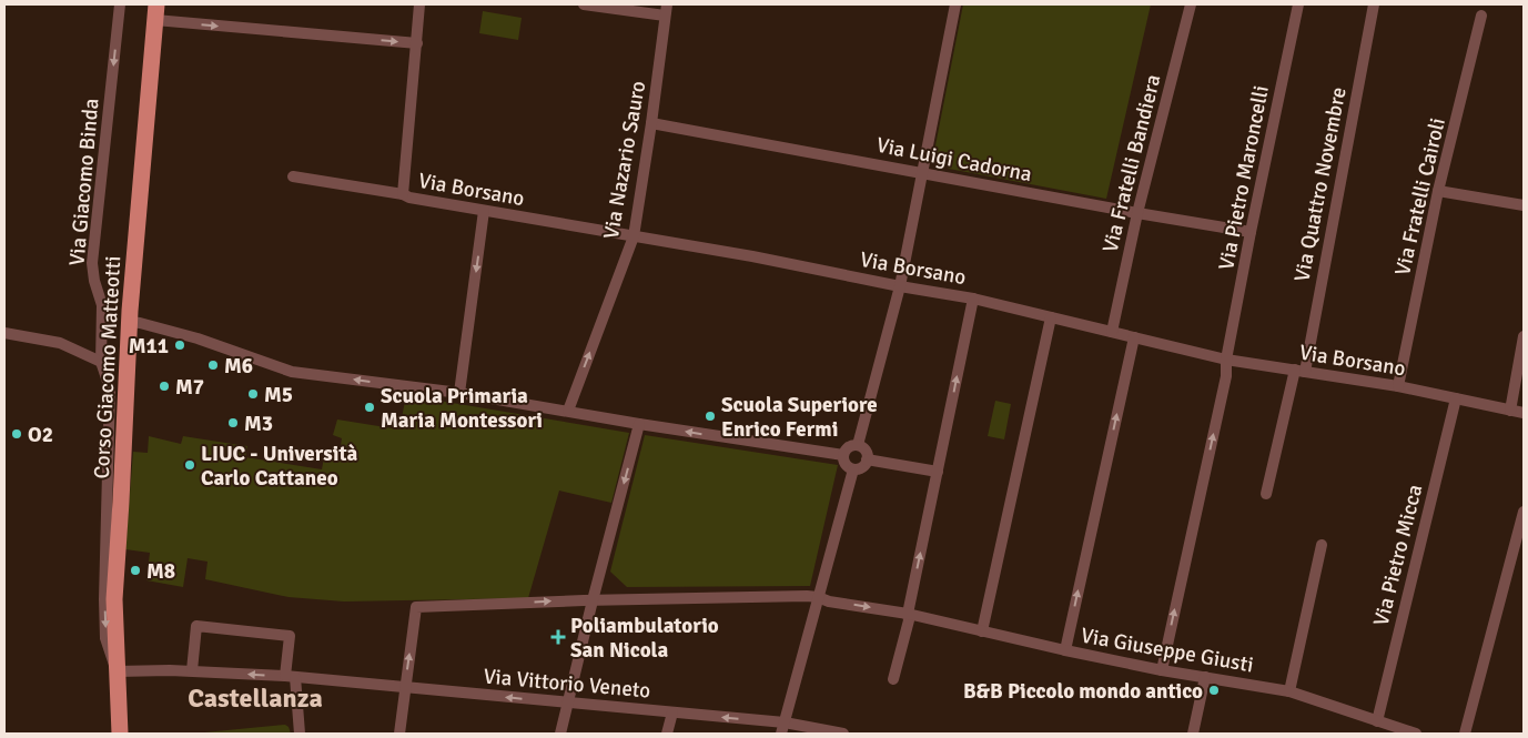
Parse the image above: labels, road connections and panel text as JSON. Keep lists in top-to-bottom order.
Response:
{
  "streets": {
    "main road": ["Corso Giacomo Matteotti"],
    "street": [
      "Via Luigi Cadorna",
      "Via Nazario Sauro",
      "Via Fratelli Bandiera",
      "Via Pietro Maroncelli",
      "Via Giacomo Binda",
      "Via Quattro Novembre",
      "Via Borsano",
      "Via Fratelli Cairoli",
      "Via Pietro Micca",
      "Via Giuseppe Giusti",
      "Via Vittorio Veneto"
    ]
  },
  "crossings": [
    ["Via Luigi Cadorna", "Via Nazario Sauro"],
    ["Via Luigi Cadorna", "Via Fratelli Bandiera"],
    ["Via Luigi Cadorna", "Via Pietro Maroncelli"],
    ["Via Nazario Sauro", "Via Borsano"],
    ["Via Fratelli Bandiera", "Via Borsano"],
    ["Via Pietro Maroncelli", "Via Borsano"],
    ["Via Pietro Maroncelli", "Via Giuseppe Giusti"],
    ["Via Giacomo Binda", "Corso Giacomo Matteotti"],
    ["Via Giacomo Binda", "Via Vittorio Veneto"],
    ["Via Quattro Novembre", "Via Borsano"],
    ["Via Borsano", "Via Fratelli Cairoli"],
    ["Via Borsano", "Via Pietro Micca"],
    ["Corso Giacomo Matteotti", "Via Vittorio Veneto"],
    ["Via Pietro Micca", "Via Giuseppe Giusti"],
    ["Via Giuseppe Giusti", "Via Vittorio Veneto"]
  ],
  "one_way": ["Via Nazario Sauro", "Via Giacomo Binda", "Via Vittorio Veneto"],
  "districts": ["Castellanza"],
  "places": {
    "other": [
      "M11",
      "M6",
      "M7",
      "M5",
      "Scuola Primaria Maria Montessori",
      "Scuola Superiore Enrico Fermi",
      "M3",
      "O2",
      "LIUC - Università Carlo Cattaneo",
      "M8",
      "B&B Piccolo mondo antico"
    ],
    "health": ["Poliambulatorio San Nicola"]
  }
}
